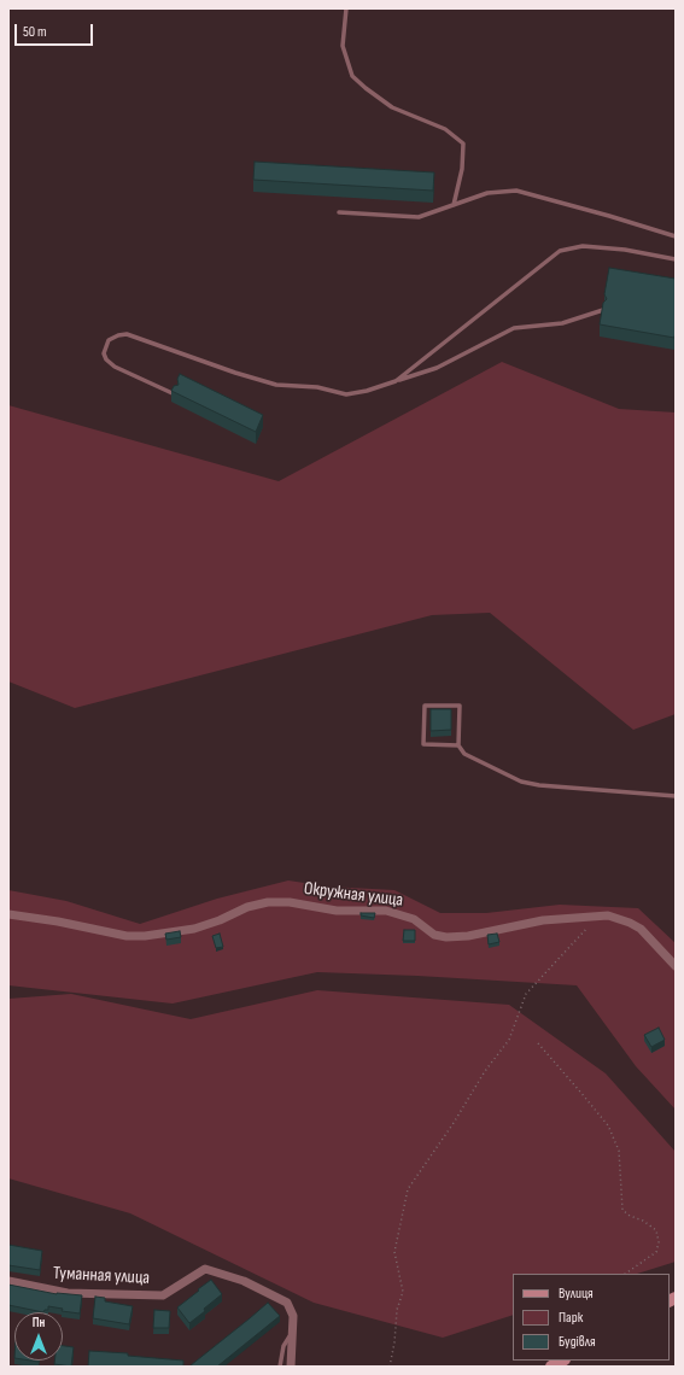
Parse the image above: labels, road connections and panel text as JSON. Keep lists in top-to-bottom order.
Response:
{
  "streets": {
    "street": ["Окружная улица", "Туманная улица"]
  },
  "legend": ["Вулиця", "Парк", "Будівля"],
  "scale_bar": "50 m",
  "north": "top"
}
